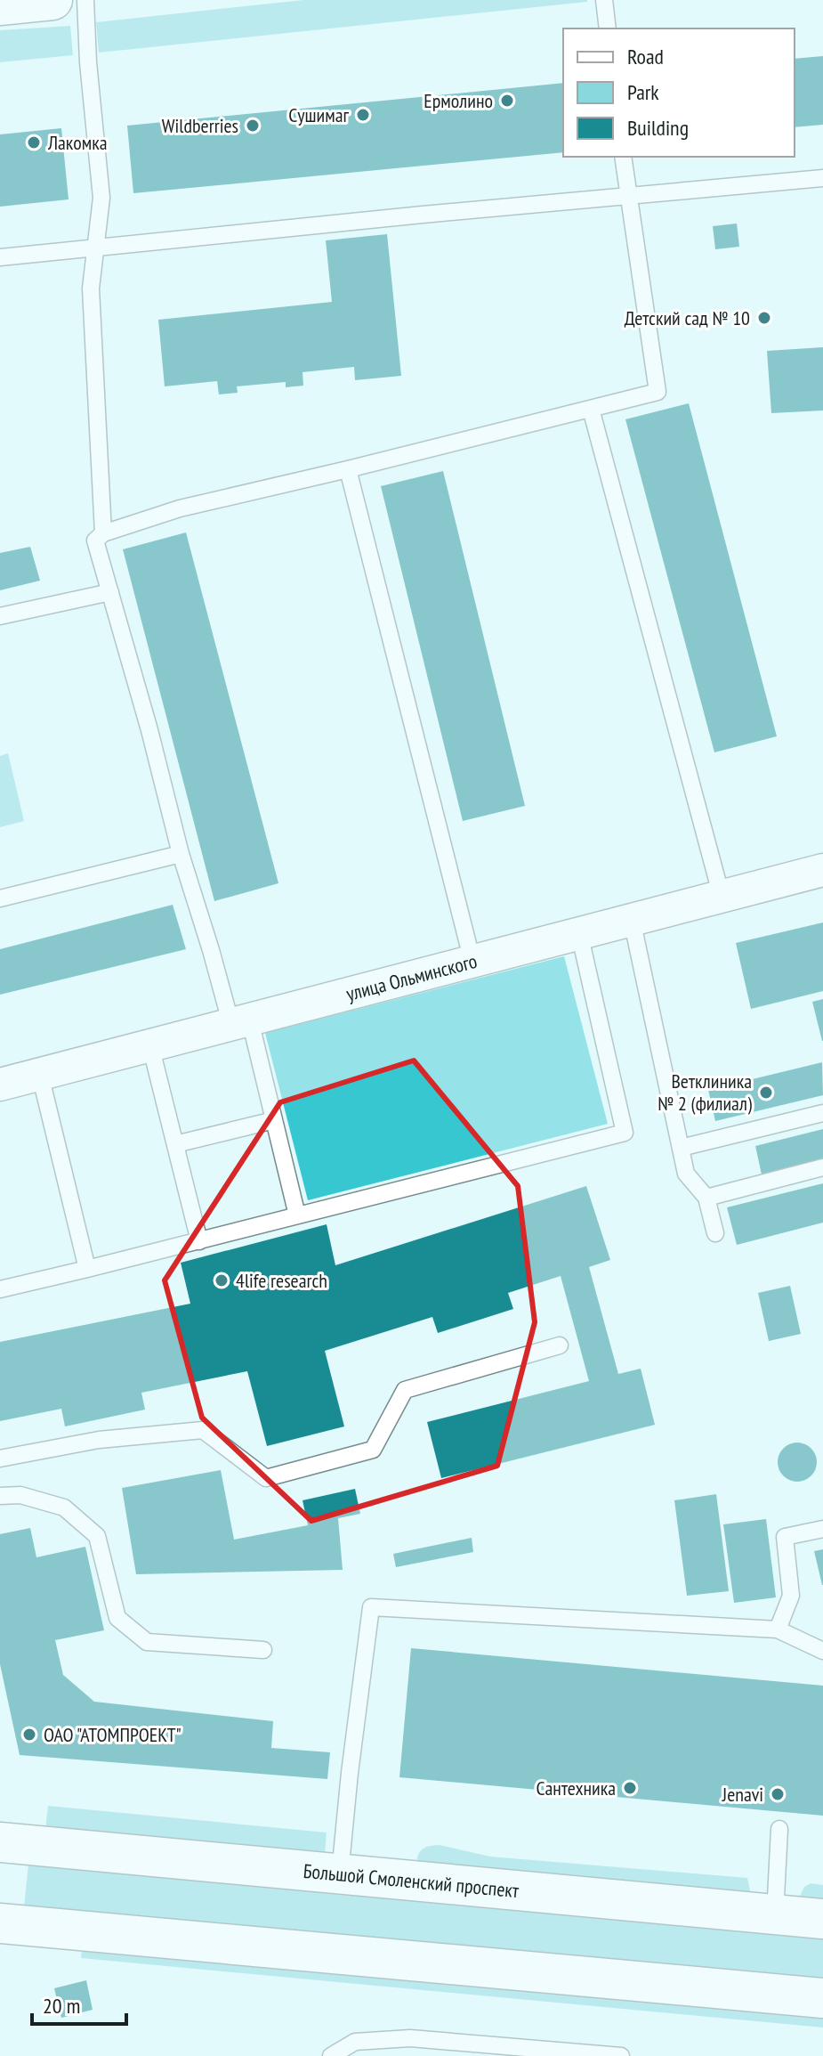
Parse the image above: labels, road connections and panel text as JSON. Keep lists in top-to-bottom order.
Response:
{
  "streets": {
    "street": ["улица Ольминского", "Большой Смоленский проспект"]
  },
  "places": [
    "Ермолино",
    "Сушимаг",
    "Wildberries",
    "Лакомка",
    "Детский сад № 10",
    "Ветклиника № 2 (филиал)",
    "4life research",
    "ОАО \"АТОМПРОЕКТ\"",
    "Сантехника",
    "Jenavi"
  ],
  "legend": ["Road", "Park", "Building"],
  "scale_bar": "20 m"
}
